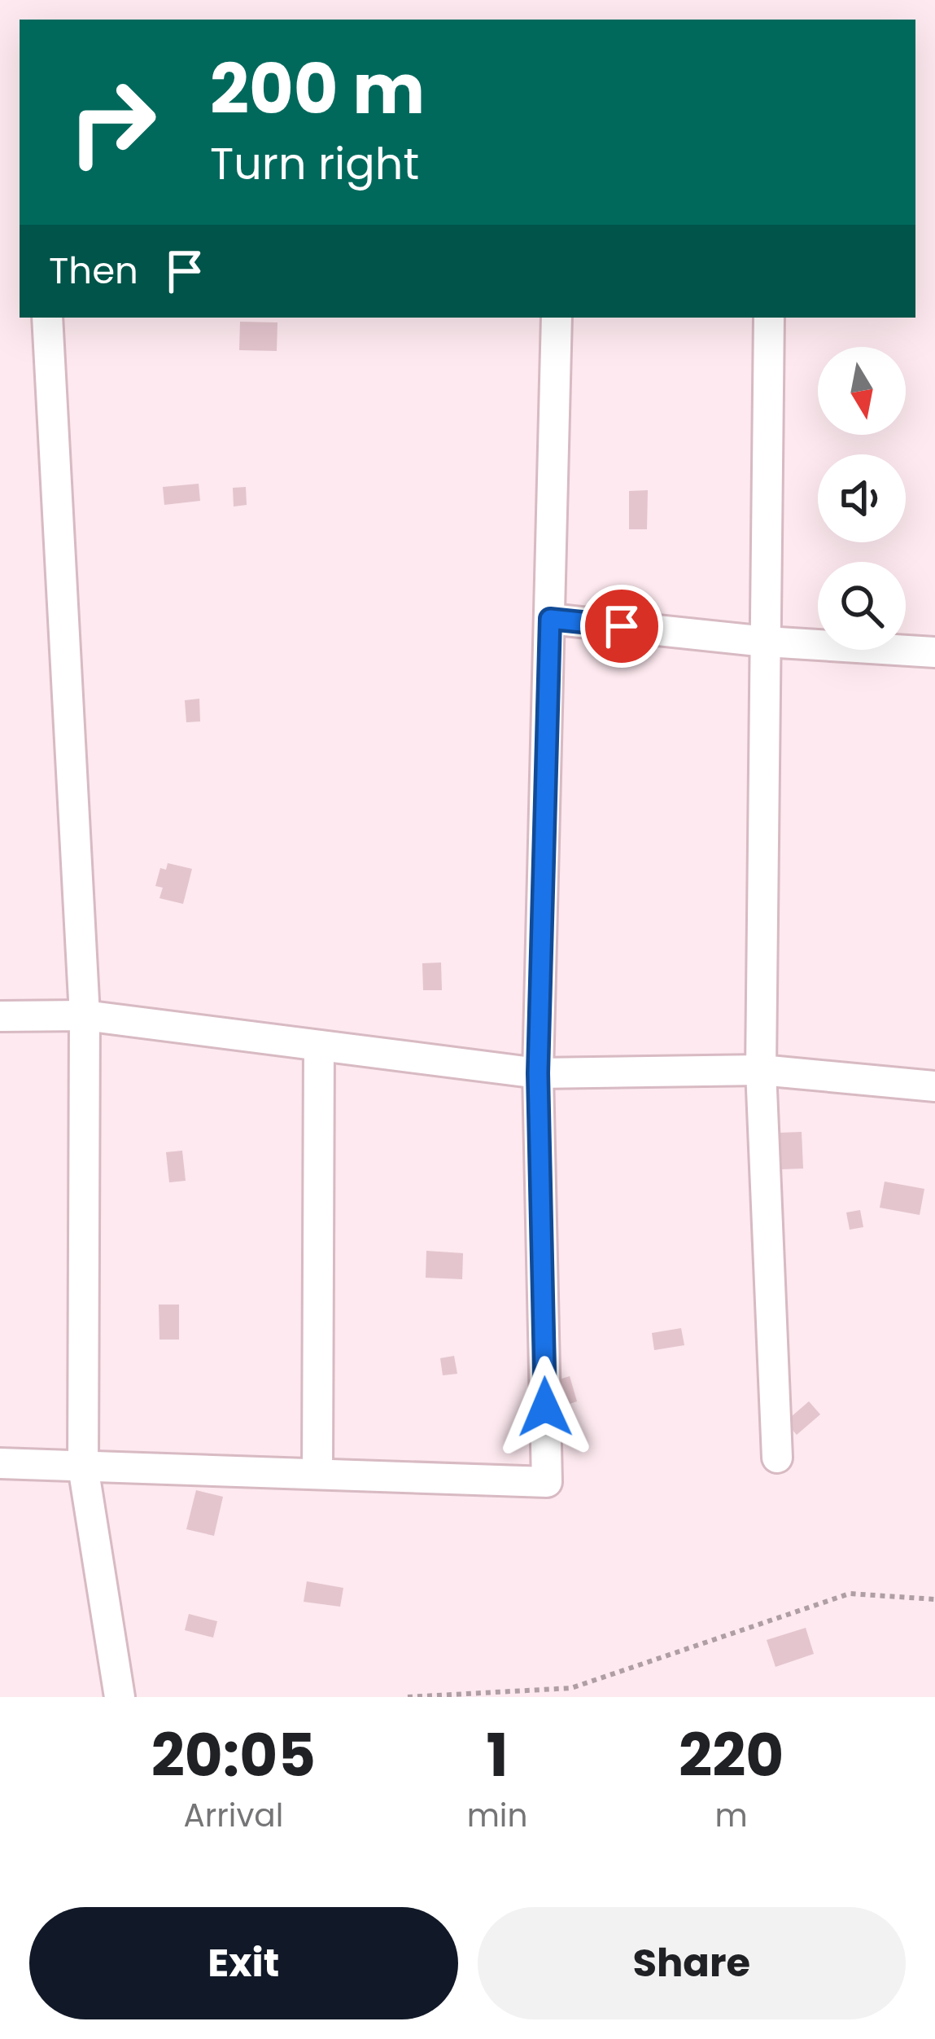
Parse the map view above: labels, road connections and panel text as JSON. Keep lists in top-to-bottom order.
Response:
{
  "north": "bottom",
  "page": {
    "turn": ["200 m", "Turn right"],
    "then": "Then",
    "eta": [
      "20:05",
      "Arrival",
      "1",
      "min",
      "220",
      "m"
    ],
    "buttons": ["Exit", "Share"]
  }
}
